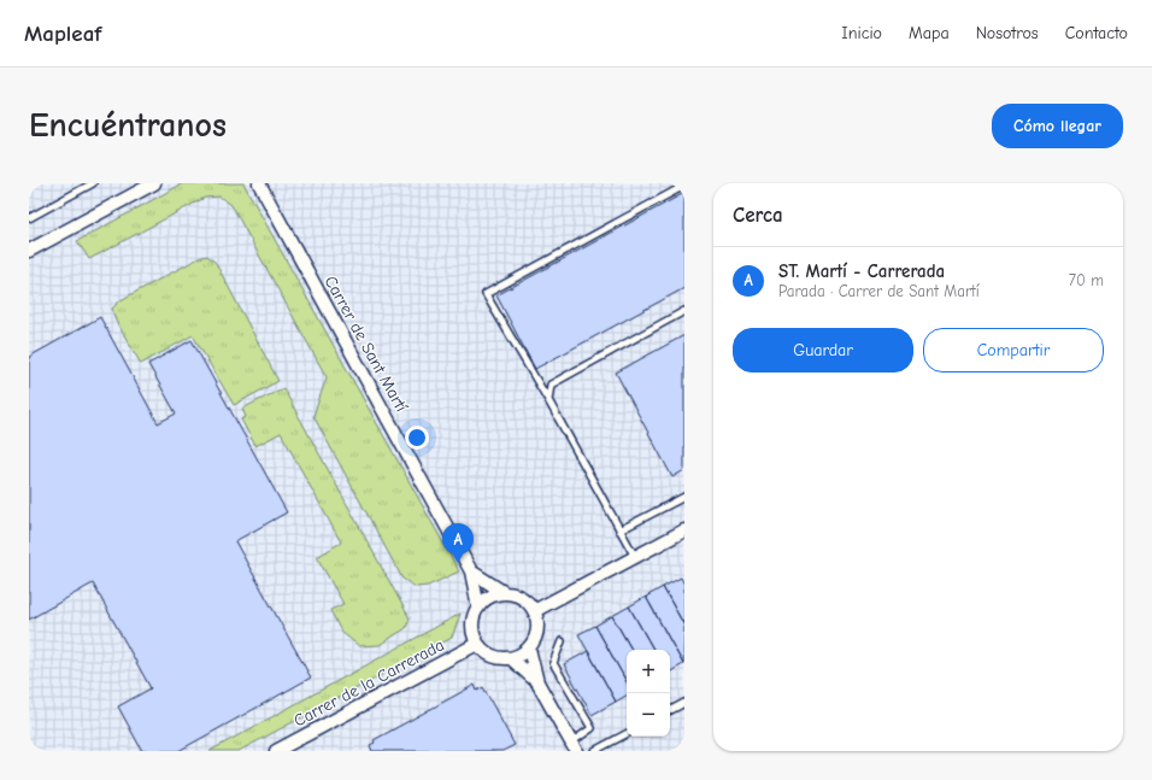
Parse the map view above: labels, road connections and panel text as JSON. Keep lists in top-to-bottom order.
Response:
{
  "streets": {
    "street": ["Carrer de Sant Martí", "Carrer de la Carrerada"]
  },
  "crossings": [
    ["Carrer de Sant Martí", "Carrer de la Carrerada"]
  ],
  "page": {
    "header": "Mapleaf",
    "nav": [
      "Inicio",
      "Mapa",
      "Nosotros",
      "Contacto"
    ],
    "buttons": [
      "Cómo llegar",
      ["Guardar", "Compartir"]
    ],
    "title": "Encuéntranos",
    "heading": "Cerca",
    "list": [
      {
        "mark": "A",
        "name": "ST. Martí - Carrerada",
        "note": "Parada · Carrer de Sant Martí",
        "value": "70 m"
      }
    ],
    "pins": "A",
    "map_buttons": ["+", "−"]
  }
}
